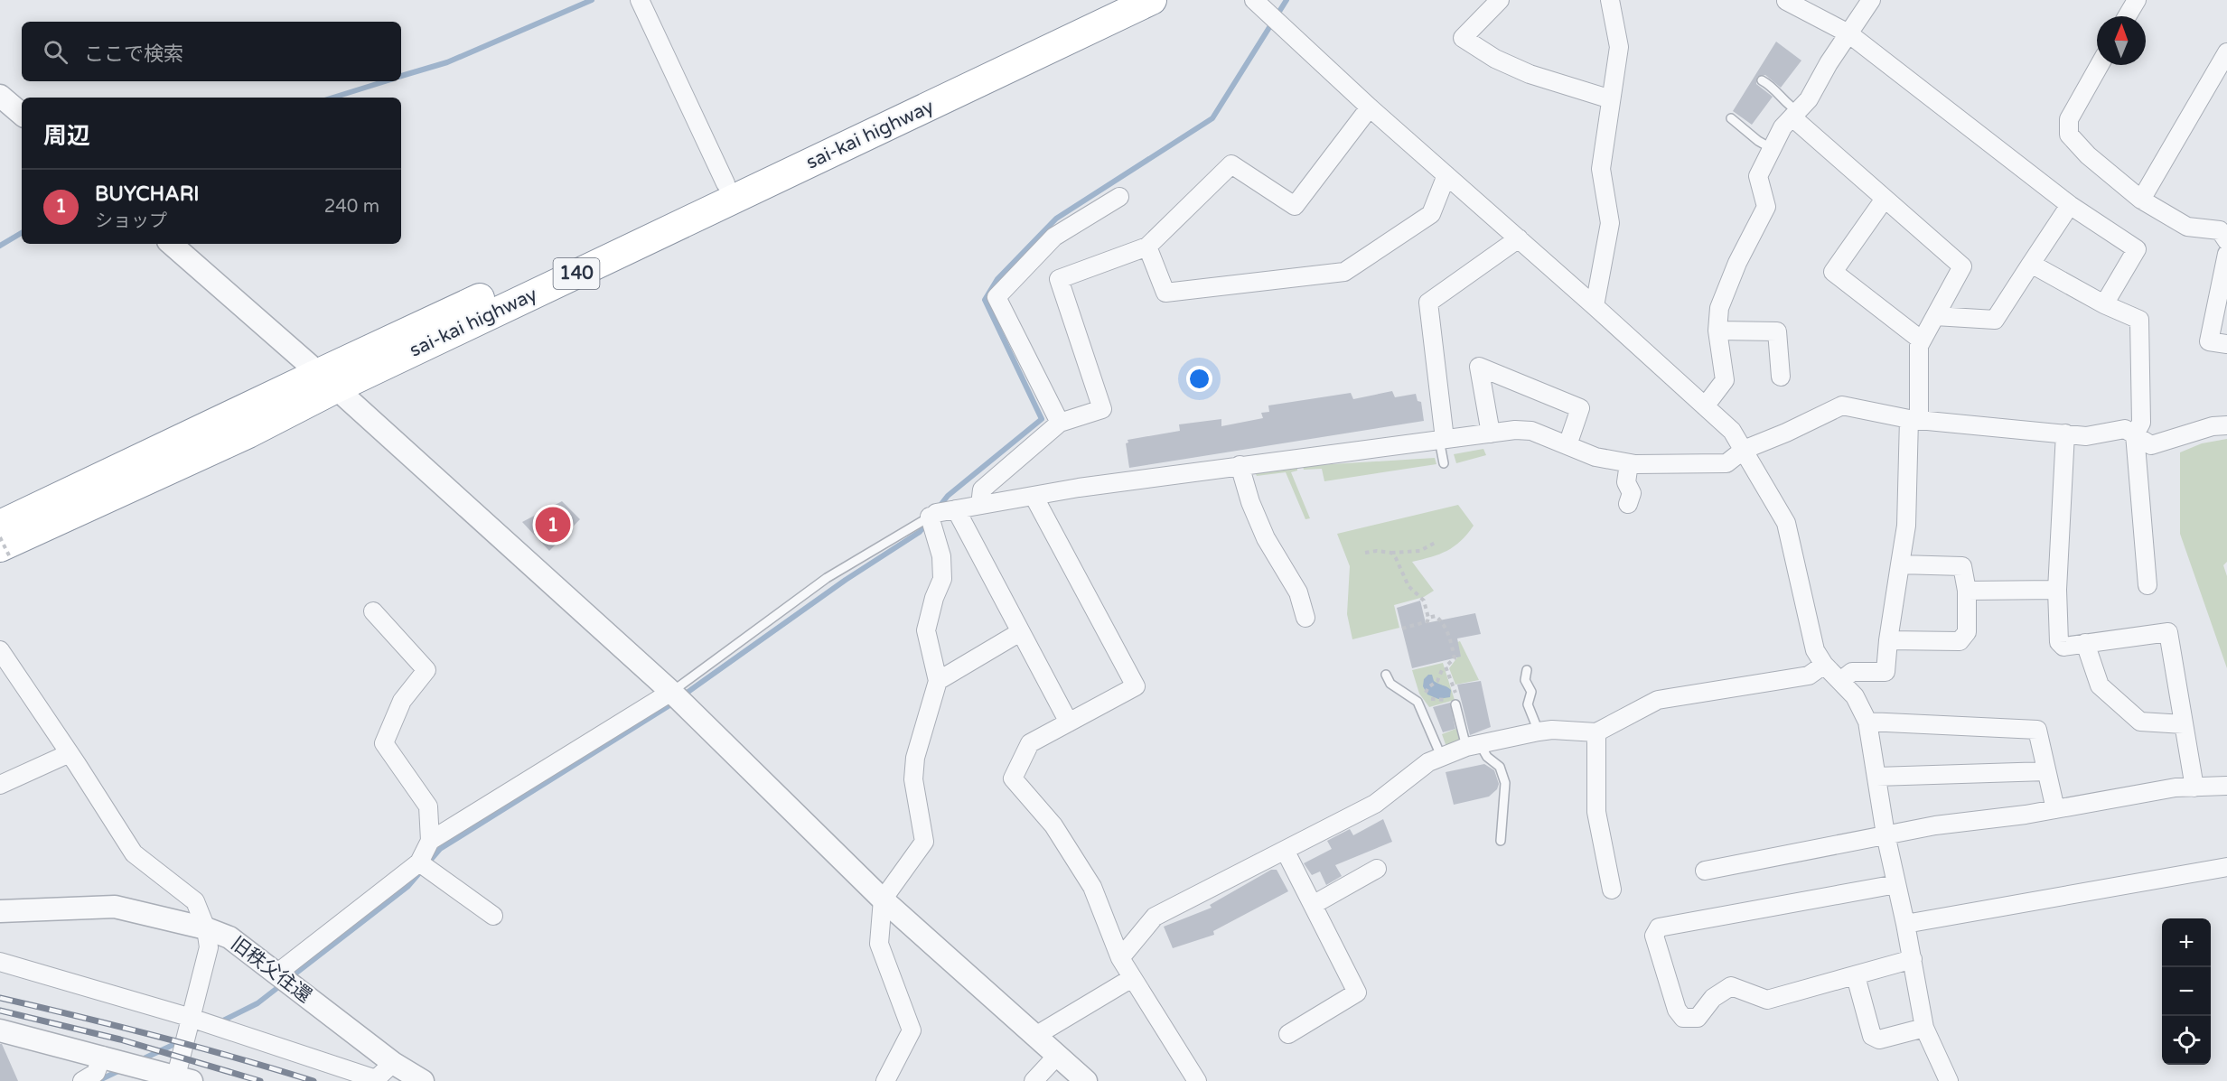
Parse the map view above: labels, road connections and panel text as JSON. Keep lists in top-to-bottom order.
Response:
{
  "streets": {
    "highway": ["sai-kai highway", "140"],
    "street": ["旧秩父往還"]
  },
  "north": "top",
  "page": {
    "search": "ここで検索",
    "heading": "周辺",
    "list": [
      {
        "mark": "1",
        "name": "BUYCHARI",
        "note": "ショップ",
        "value": "240 m"
      }
    ],
    "pins": "1",
    "map_buttons": ["+", "−"]
  }
}
